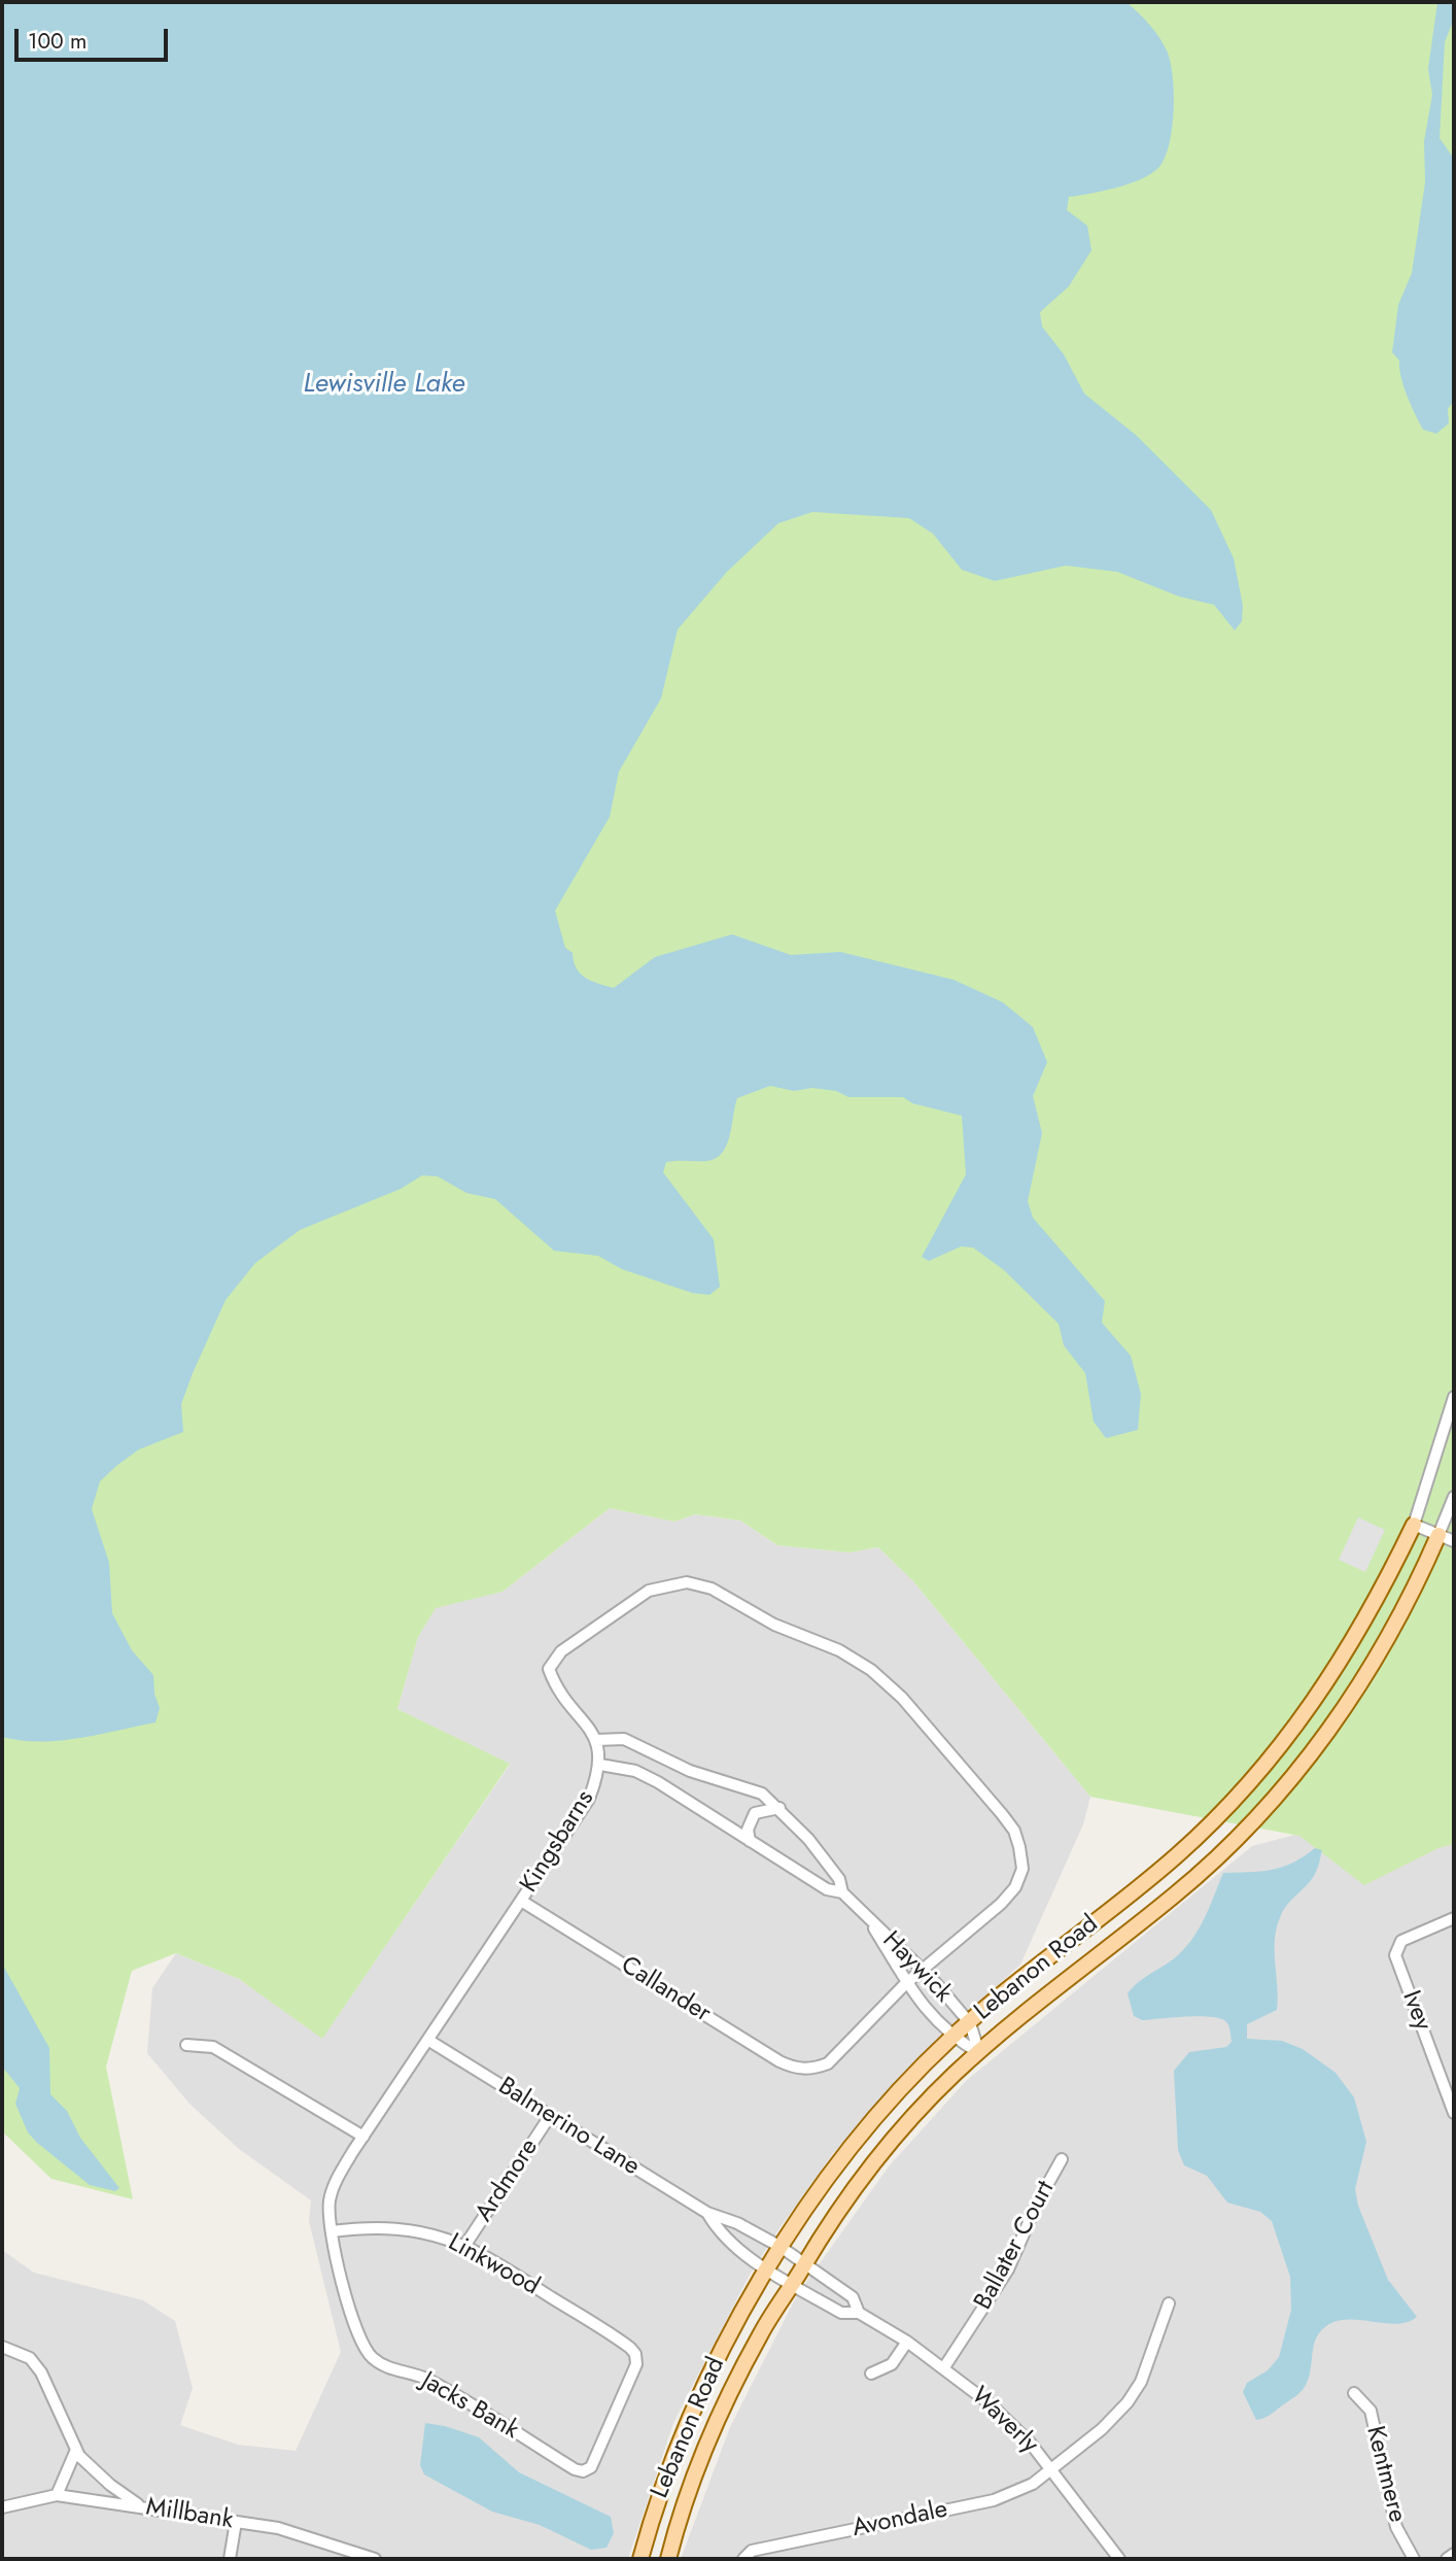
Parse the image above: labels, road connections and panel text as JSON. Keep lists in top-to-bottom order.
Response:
{
  "streets": {
    "main road": ["Lebanon Road"],
    "street": [
      "Kingsbarns",
      "Haywick",
      "Callander",
      "Ivey",
      "Balmerino Lane",
      "Ardmore",
      "Ballater Court",
      "Linkwood",
      "Jacks Bank",
      "Waverly",
      "Kentmere",
      "Millbank",
      "Avondale"
    ]
  },
  "crossings": [
    ["Kingsbarns", "Haywick"],
    ["Kingsbarns", "Callander"],
    ["Kingsbarns", "Balmerino Lane"],
    ["Kingsbarns", "Linkwood"],
    ["Kingsbarns", "Jacks Bank"],
    ["Haywick", "Lebanon Road"],
    ["Haywick", "Callander"],
    ["Lebanon Road", "Balmerino Lane"],
    ["Lebanon Road", "Waverly"],
    ["Balmerino Lane", "Ardmore"],
    ["Balmerino Lane", "Waverly"],
    ["Ardmore", "Linkwood"],
    ["Ballater Court", "Waverly"],
    ["Linkwood", "Jacks Bank"],
    ["Waverly", "Avondale"]
  ],
  "water": ["Lewisville Lake"],
  "scale_bar": "100 m"
}
